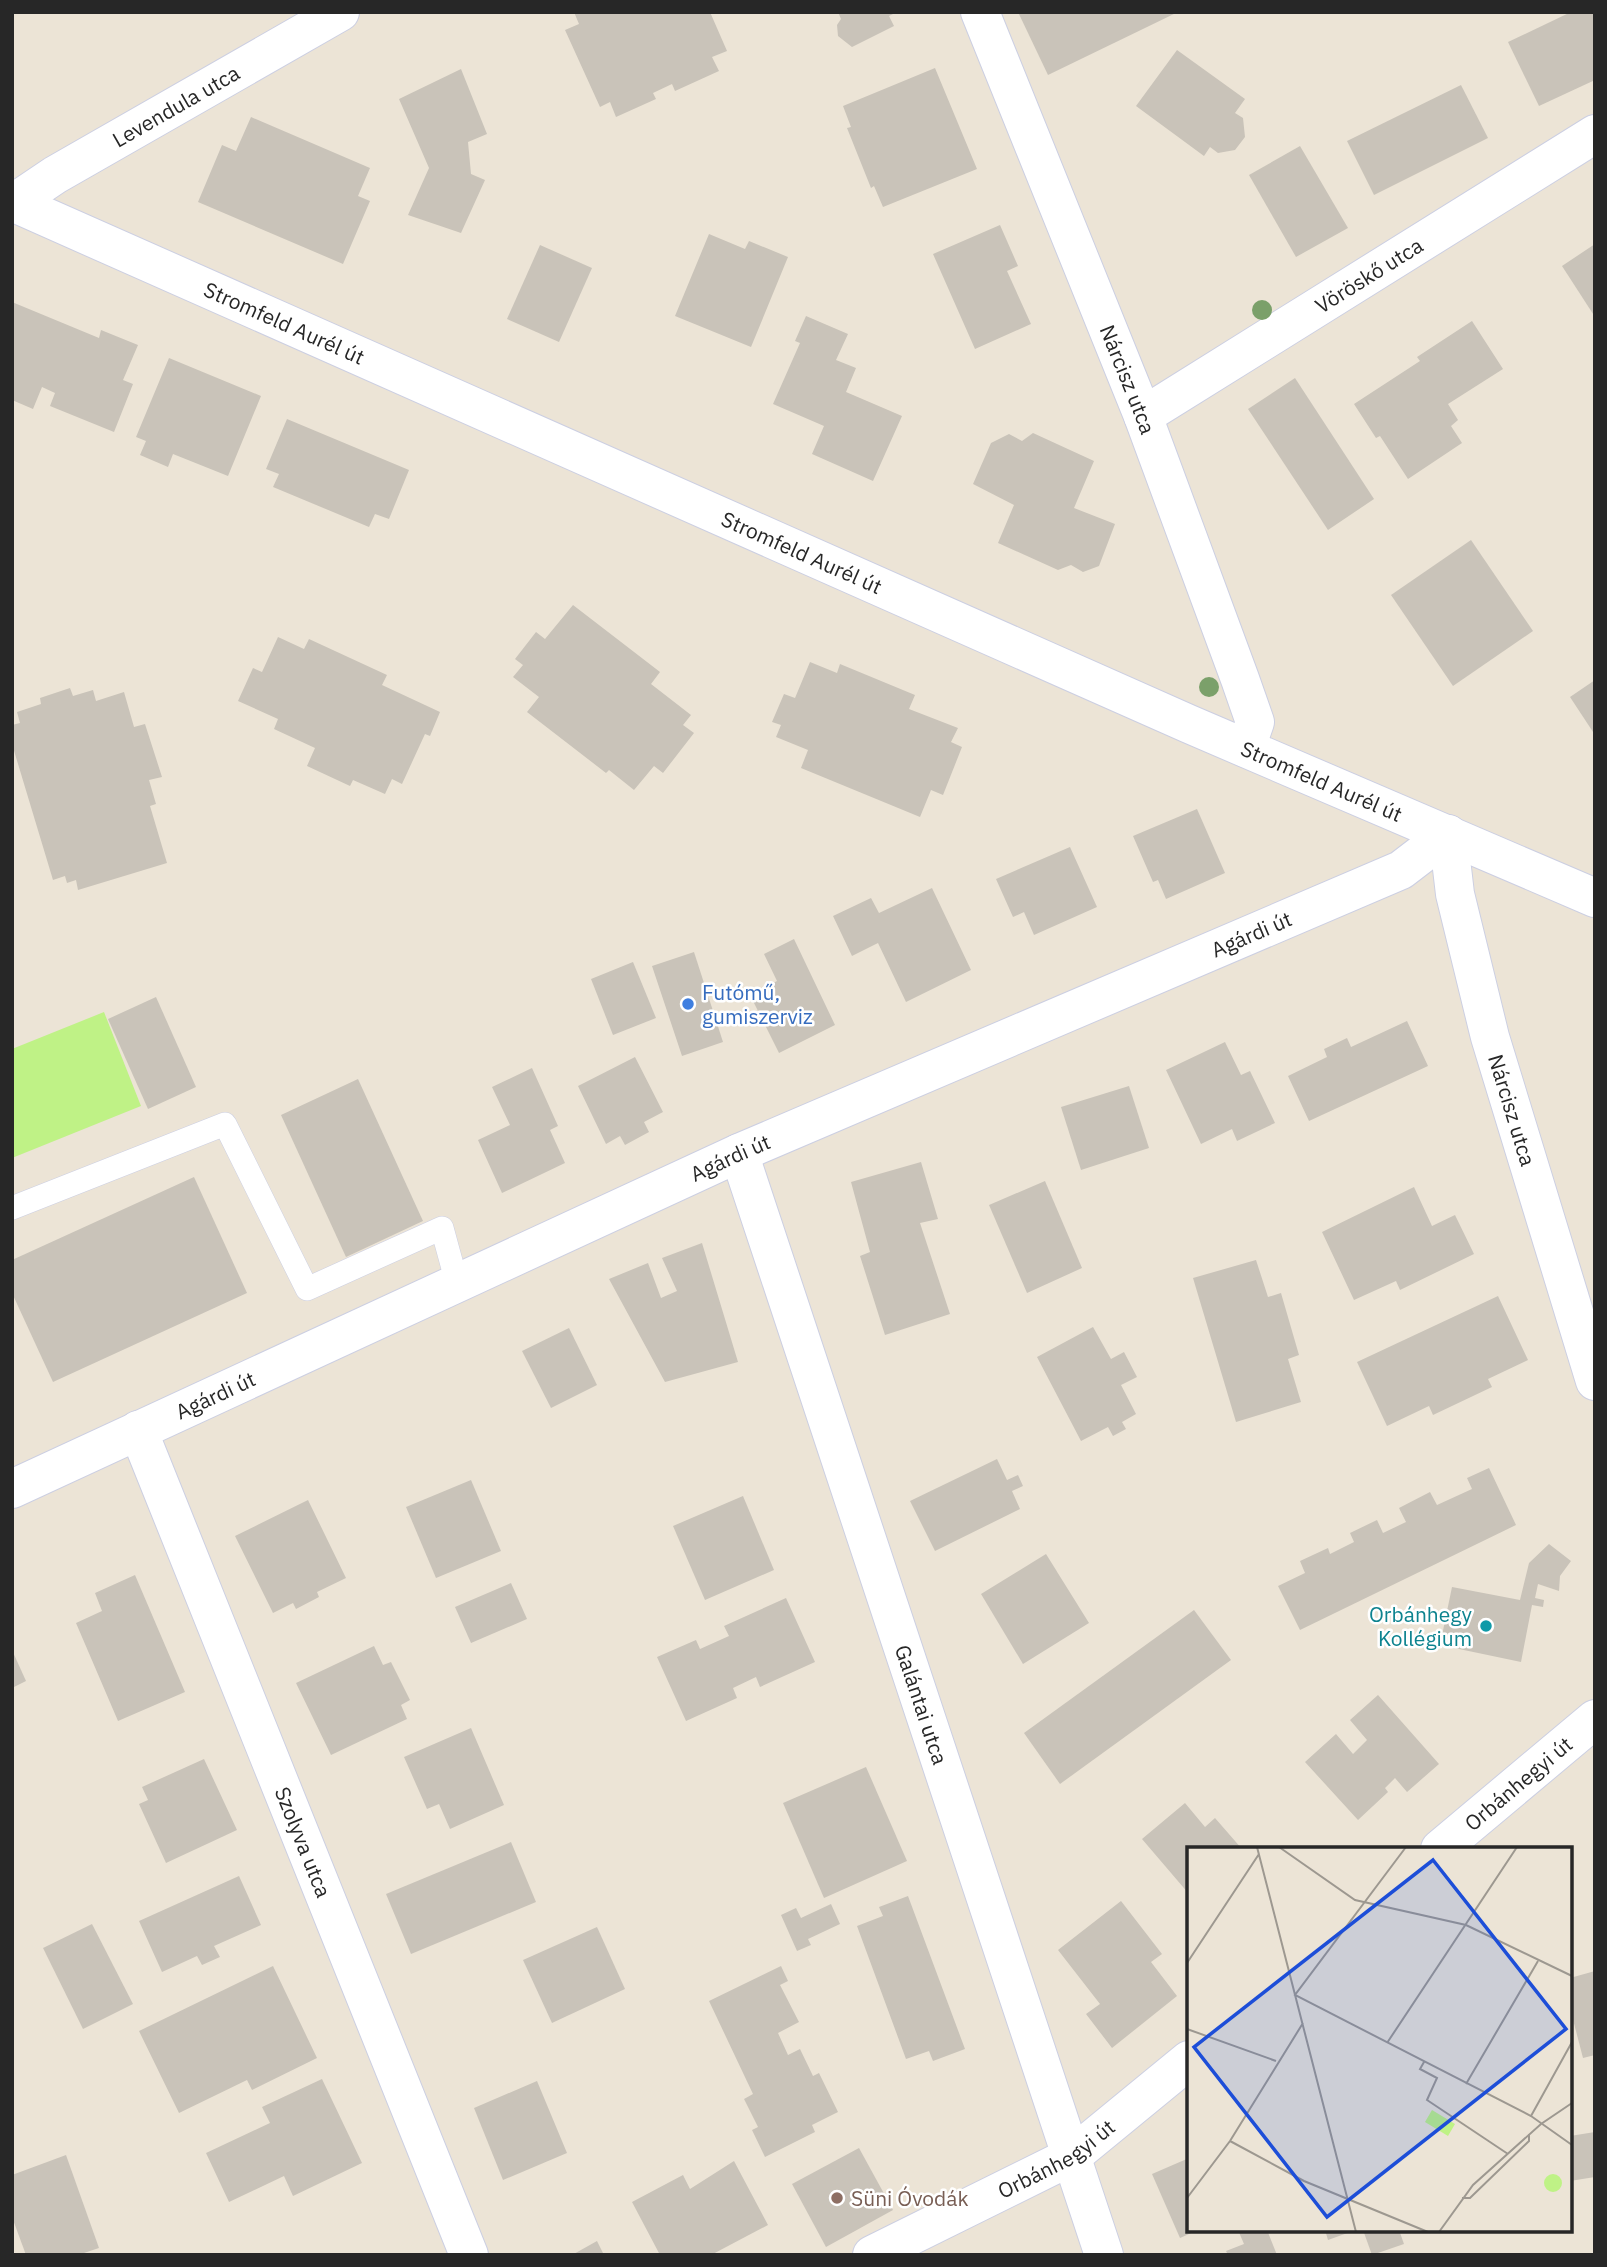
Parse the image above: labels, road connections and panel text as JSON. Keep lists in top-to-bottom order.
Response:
{
  "streets": {
    "street": [
      "Levendula utca",
      "Vöröskő utca",
      "Stromfeld Aurél út",
      "Nárcisz utca",
      "Agárdi út",
      "Galántai utca",
      "Orbánhegyi út",
      "Szolyva utca"
    ]
  },
  "crossings": [
    ["Levendula utca", "Stromfeld Aurél út"],
    ["Vöröskő utca", "Nárcisz utca"],
    ["Stromfeld Aurél út", "Nárcisz utca"],
    ["Stromfeld Aurél út", "Agárdi út"],
    ["Nárcisz utca", "Agárdi út"],
    ["Agárdi út", "Galántai utca"],
    ["Agárdi út", "Szolyva utca"],
    ["Galántai utca", "Orbánhegyi út"]
  ],
  "places": ["Futómű, gumiszerviz", "Orbánhegy Kollégium", "Süni Óvodák"]
}
